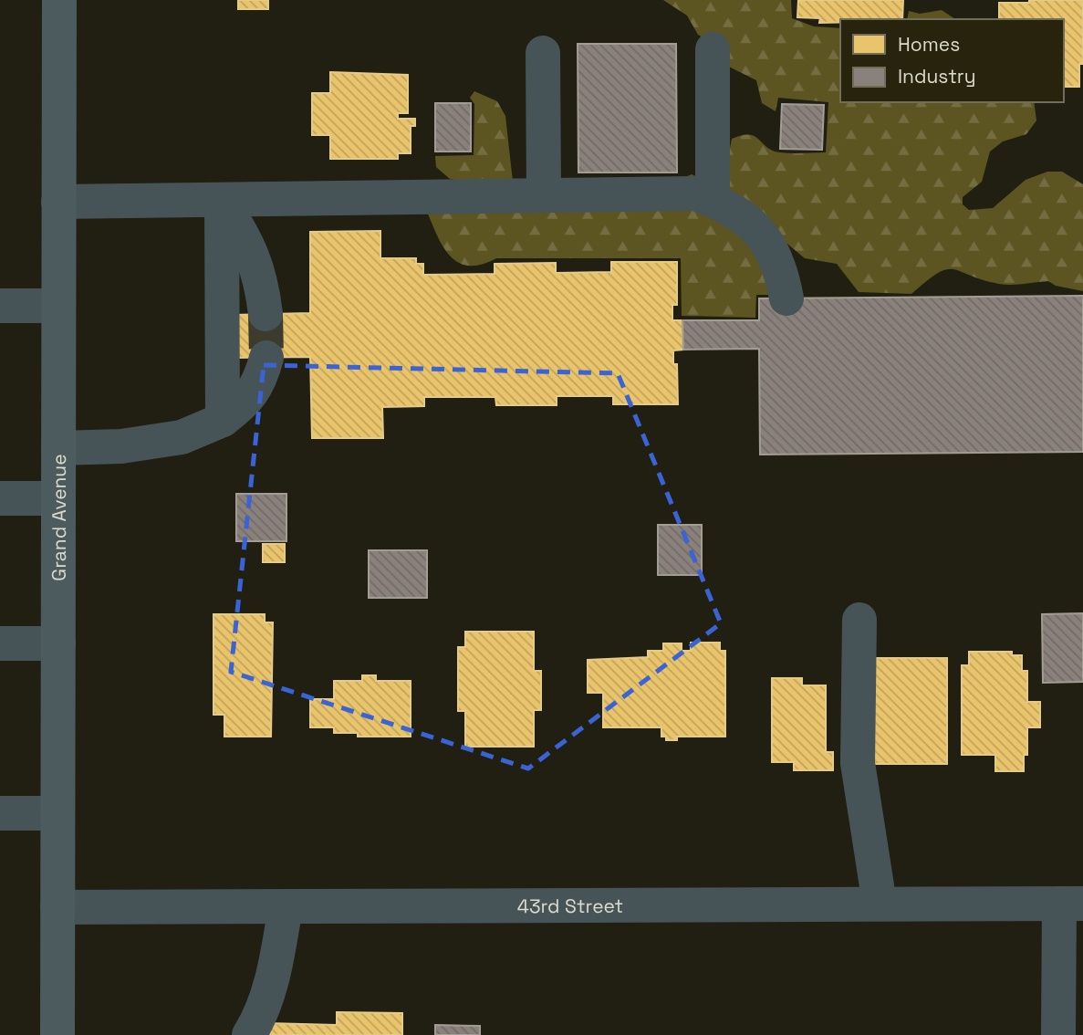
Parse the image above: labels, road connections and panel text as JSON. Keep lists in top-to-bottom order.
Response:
{
  "streets": {
    "main road": ["Grand Avenue"],
    "street": ["43rd Street"]
  },
  "crossings": [
    ["Grand Avenue", "43rd Street"]
  ],
  "legend": ["Homes", "Industry"]
}
